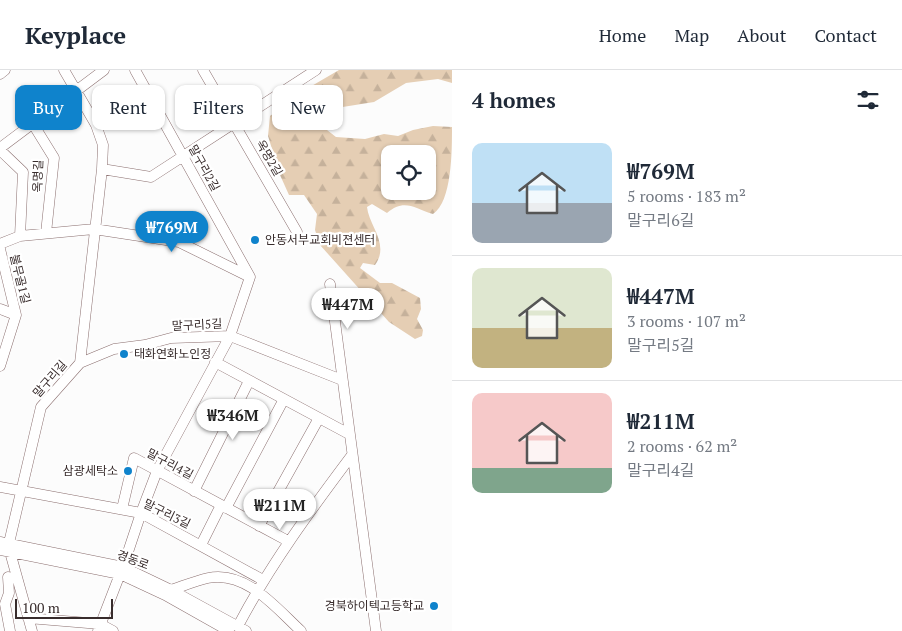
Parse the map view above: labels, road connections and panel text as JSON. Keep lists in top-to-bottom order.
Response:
{
  "streets": {
    "street": [
      "옥명2길",
      "말구리2길",
      "옥명길",
      "불무골1길",
      "말구리5길",
      "말구리길",
      "말구리4길",
      "말구리3길",
      "경동로"
    ]
  },
  "crossings": [
    ["말구리5길", "말구리길"],
    ["말구리길", "말구리3길"],
    ["말구리길", "경동로"],
    ["말구리4길", "말구리3길"]
  ],
  "places": [
    "안동서부교회비젼센터",
    "태화연화노인정",
    "삼광세탁소",
    "경북하이텍고등학교"
  ],
  "scale_bar": "100 m",
  "page": {
    "header": "Keyplace",
    "nav": [
      "Home",
      "Map",
      "About",
      "Contact"
    ],
    "heading": "4 homes",
    "chip": [
      "Buy",
      "Rent",
      "Filters",
      "New"
    ],
    "list": [
      {
        "name": "₩769M",
        "note": "5 rooms · 183 m² · 말구리6길"
      },
      {
        "name": "₩447M",
        "note": "3 rooms · 107 m² · 말구리5길"
      },
      {
        "name": "₩211M",
        "note": "2 rooms · 62 m² · 말구리4길"
      }
    ],
    "price": [
      "₩769M",
      "₩447M",
      "₩346M",
      "₩211M"
    ],
    "scale": "100 m"
  }
}
